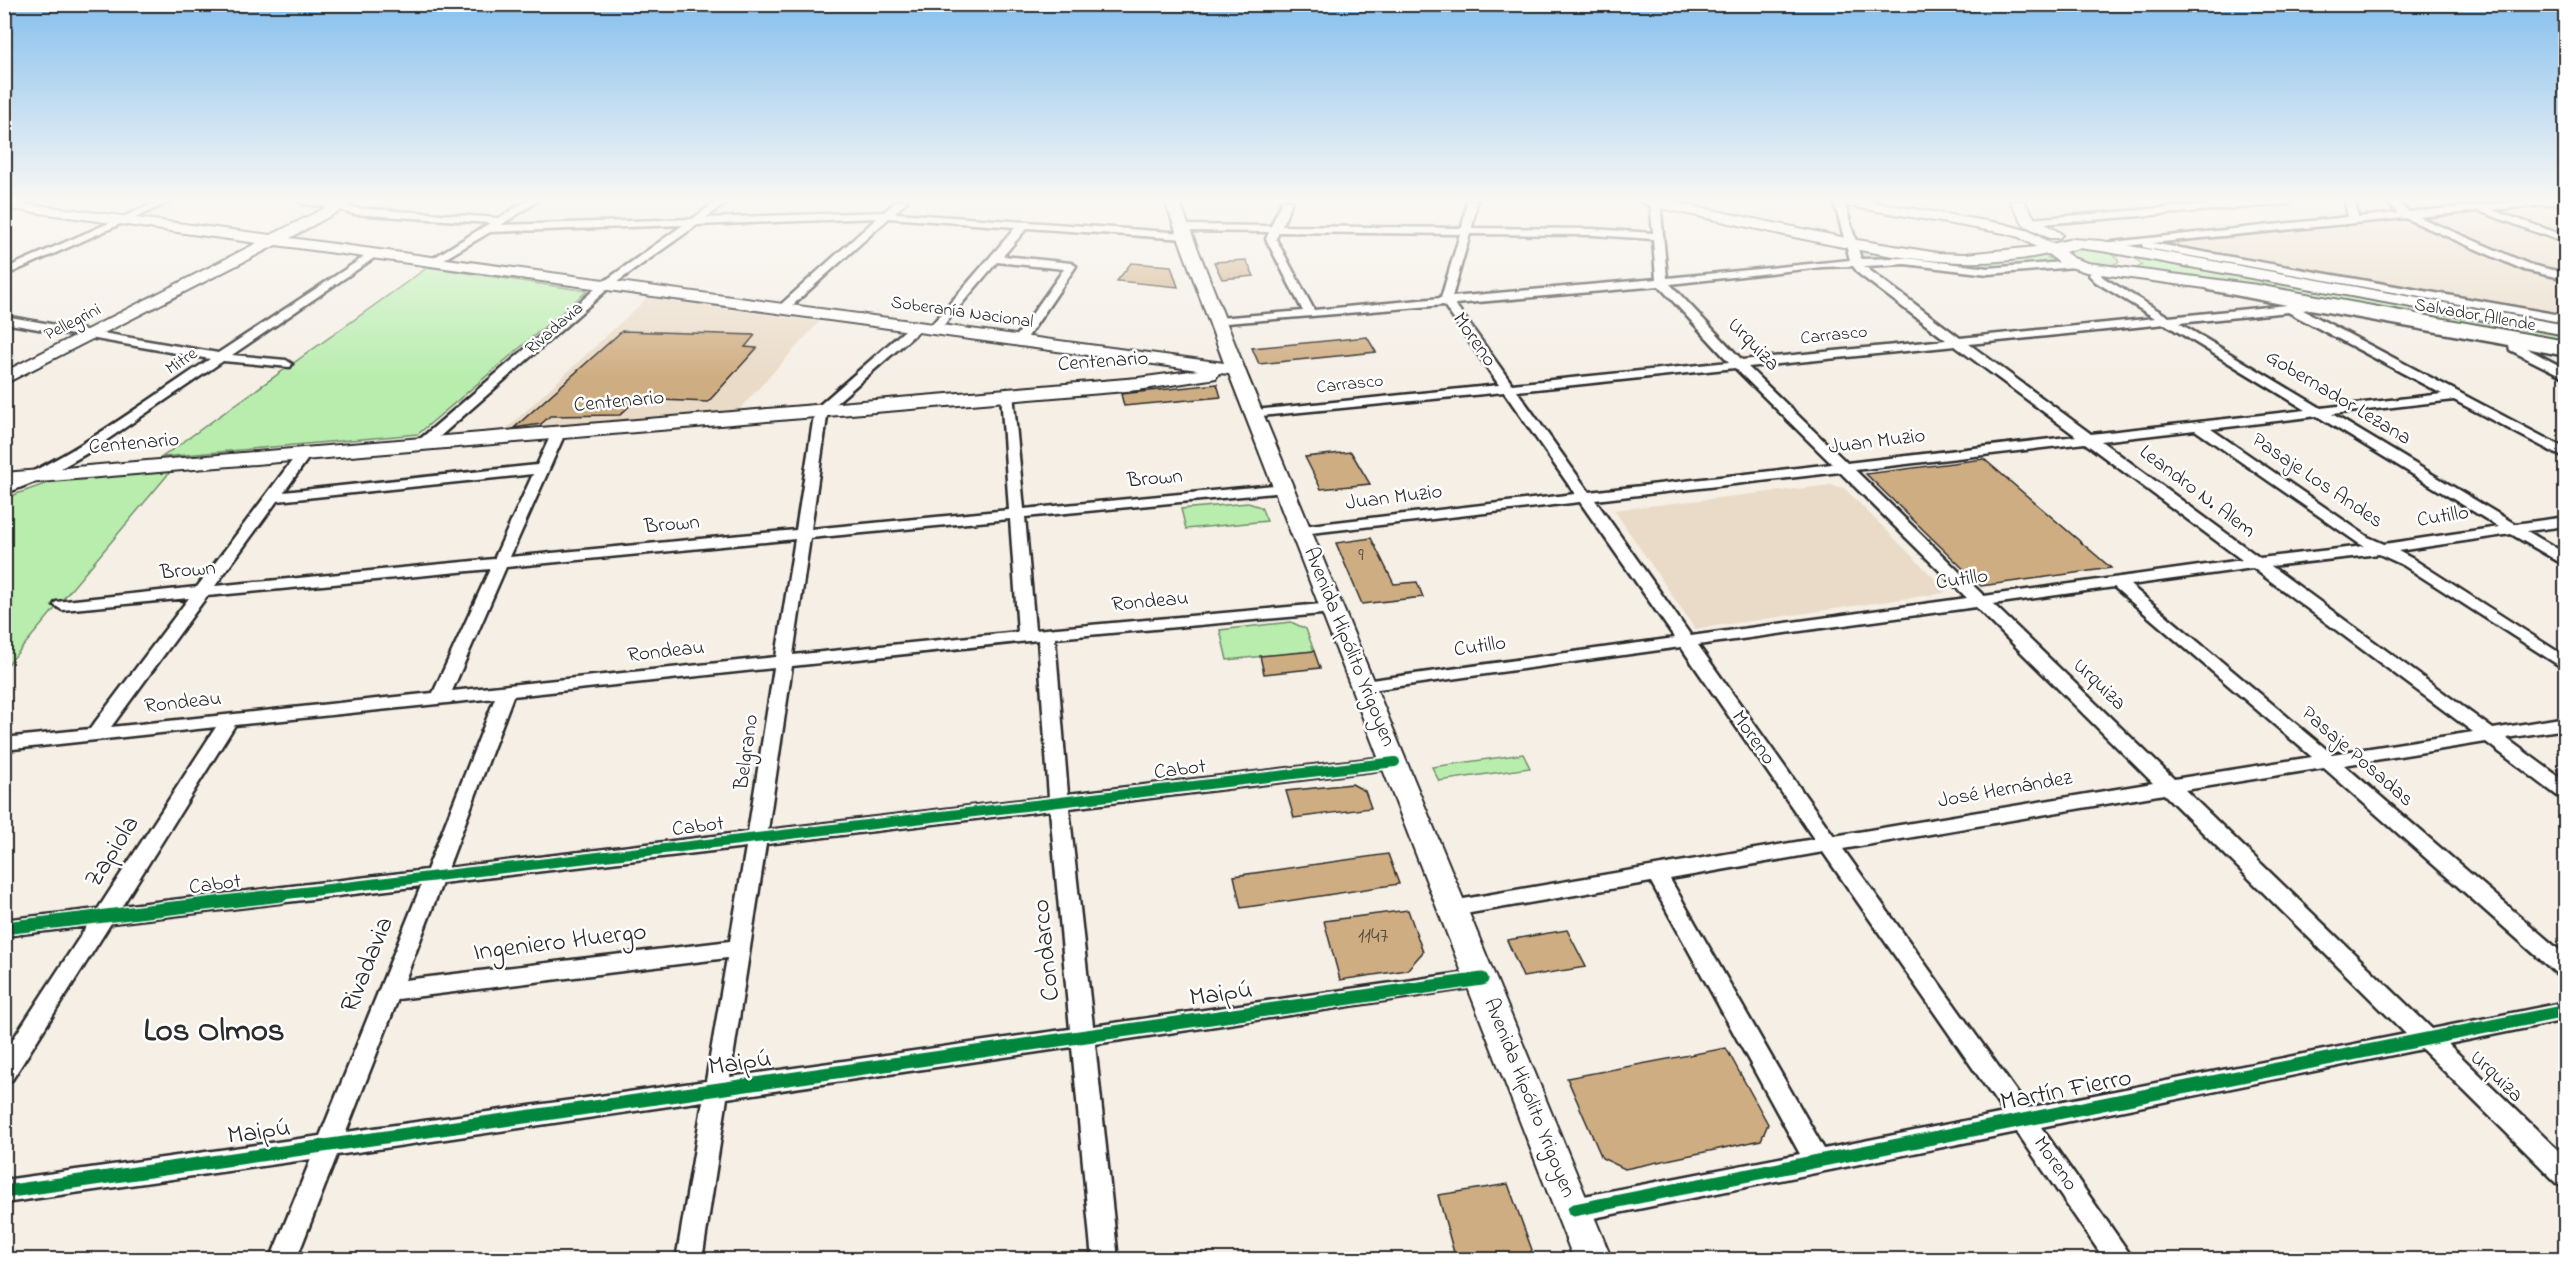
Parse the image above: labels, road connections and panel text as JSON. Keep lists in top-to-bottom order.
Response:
{
  "streets": {
    "street": [
      "Soberanía Nacional",
      "Salvador Allende",
      "Pellegrini",
      "Rivadavia",
      "Carrasco",
      "Moreno",
      "Urquiza",
      "Mitre",
      "Centenario",
      "Gobernador Lezana",
      "Juan Muzio",
      "Brown",
      "Pasaje Los Andes",
      "Leandro N. Alem",
      "Cutillo",
      "Rondeau",
      "Avenida Hipólito Yrigoyen",
      "Belgrano",
      "Pasaje Posadas",
      "Cabot",
      "José Hernández",
      "Zapiola",
      "Ingeniero Huergo",
      "Condarco",
      "Maipú",
      "Martín Fierro"
    ]
  },
  "crossings": [
    ["Soberanía Nacional", "Rivadavia"],
    ["Soberanía Nacional", "Centenario"],
    ["Soberanía Nacional", "Avenida Hipólito Yrigoyen"],
    ["Salvador Allende", "Carrasco"],
    ["Salvador Allende", "Gobernador Lezana"],
    ["Rivadavia", "Centenario"],
    ["Rivadavia", "Rondeau"],
    ["Rivadavia", "Cabot"],
    ["Rivadavia", "Ingeniero Huergo"],
    ["Rivadavia", "Maipú"],
    ["Carrasco", "Moreno"],
    ["Carrasco", "Urquiza"],
    ["Carrasco", "Gobernador Lezana"],
    ["Carrasco", "Leandro N. Alem"],
    ["Carrasco", "Avenida Hipólito Yrigoyen"],
    ["Moreno", "Juan Muzio"],
    ["Moreno", "Cutillo"],
    ["Moreno", "José Hernández"],
    ["Moreno", "Martín Fierro"],
    ["Urquiza", "Juan Muzio"],
    ["Urquiza", "Cutillo"],
    ["Urquiza", "José Hernández"],
    ["Urquiza", "Martín Fierro"],
    ["Mitre", "Centenario"],
    ["Centenario", "Avenida Hipólito Yrigoyen"],
    ["Centenario", "Belgrano"],
    ["Centenario", "Condarco"],
    ["Gobernador Lezana", "Juan Muzio"],
    ["Gobernador Lezana", "Cutillo"],
    ["Juan Muzio", "Pasaje Los Andes"],
    ["Juan Muzio", "Leandro N. Alem"],
    ["Juan Muzio", "Avenida Hipólito Yrigoyen"],
    ["Brown", "Avenida Hipólito Yrigoyen"],
    ["Brown", "Belgrano"],
    ["Brown", "Condarco"],
    ["Pasaje Los Andes", "Cutillo"],
    ["Leandro N. Alem", "Cutillo"],
    ["Leandro N. Alem", "José Hernández"],
    ["Cutillo", "Avenida Hipólito Yrigoyen"],
    ["Cutillo", "Pasaje Posadas"],
    ["Rondeau", "Avenida Hipólito Yrigoyen"],
    ["Rondeau", "Belgrano"],
    ["Rondeau", "Zapiola"],
    ["Rondeau", "Condarco"],
    ["Avenida Hipólito Yrigoyen", "Cabot"],
    ["Avenida Hipólito Yrigoyen", "José Hernández"],
    ["Avenida Hipólito Yrigoyen", "Maipú"],
    ["Avenida Hipólito Yrigoyen", "Martín Fierro"],
    ["Belgrano", "Cabot"],
    ["Belgrano", "Ingeniero Huergo"],
    ["Belgrano", "Maipú"],
    ["Pasaje Posadas", "José Hernández"],
    ["Cabot", "Zapiola"],
    ["Cabot", "Condarco"],
    ["Condarco", "Maipú"]
  ],
  "districts": ["Los Olmos"],
  "house_numbers": ["9", "1147"]
}
